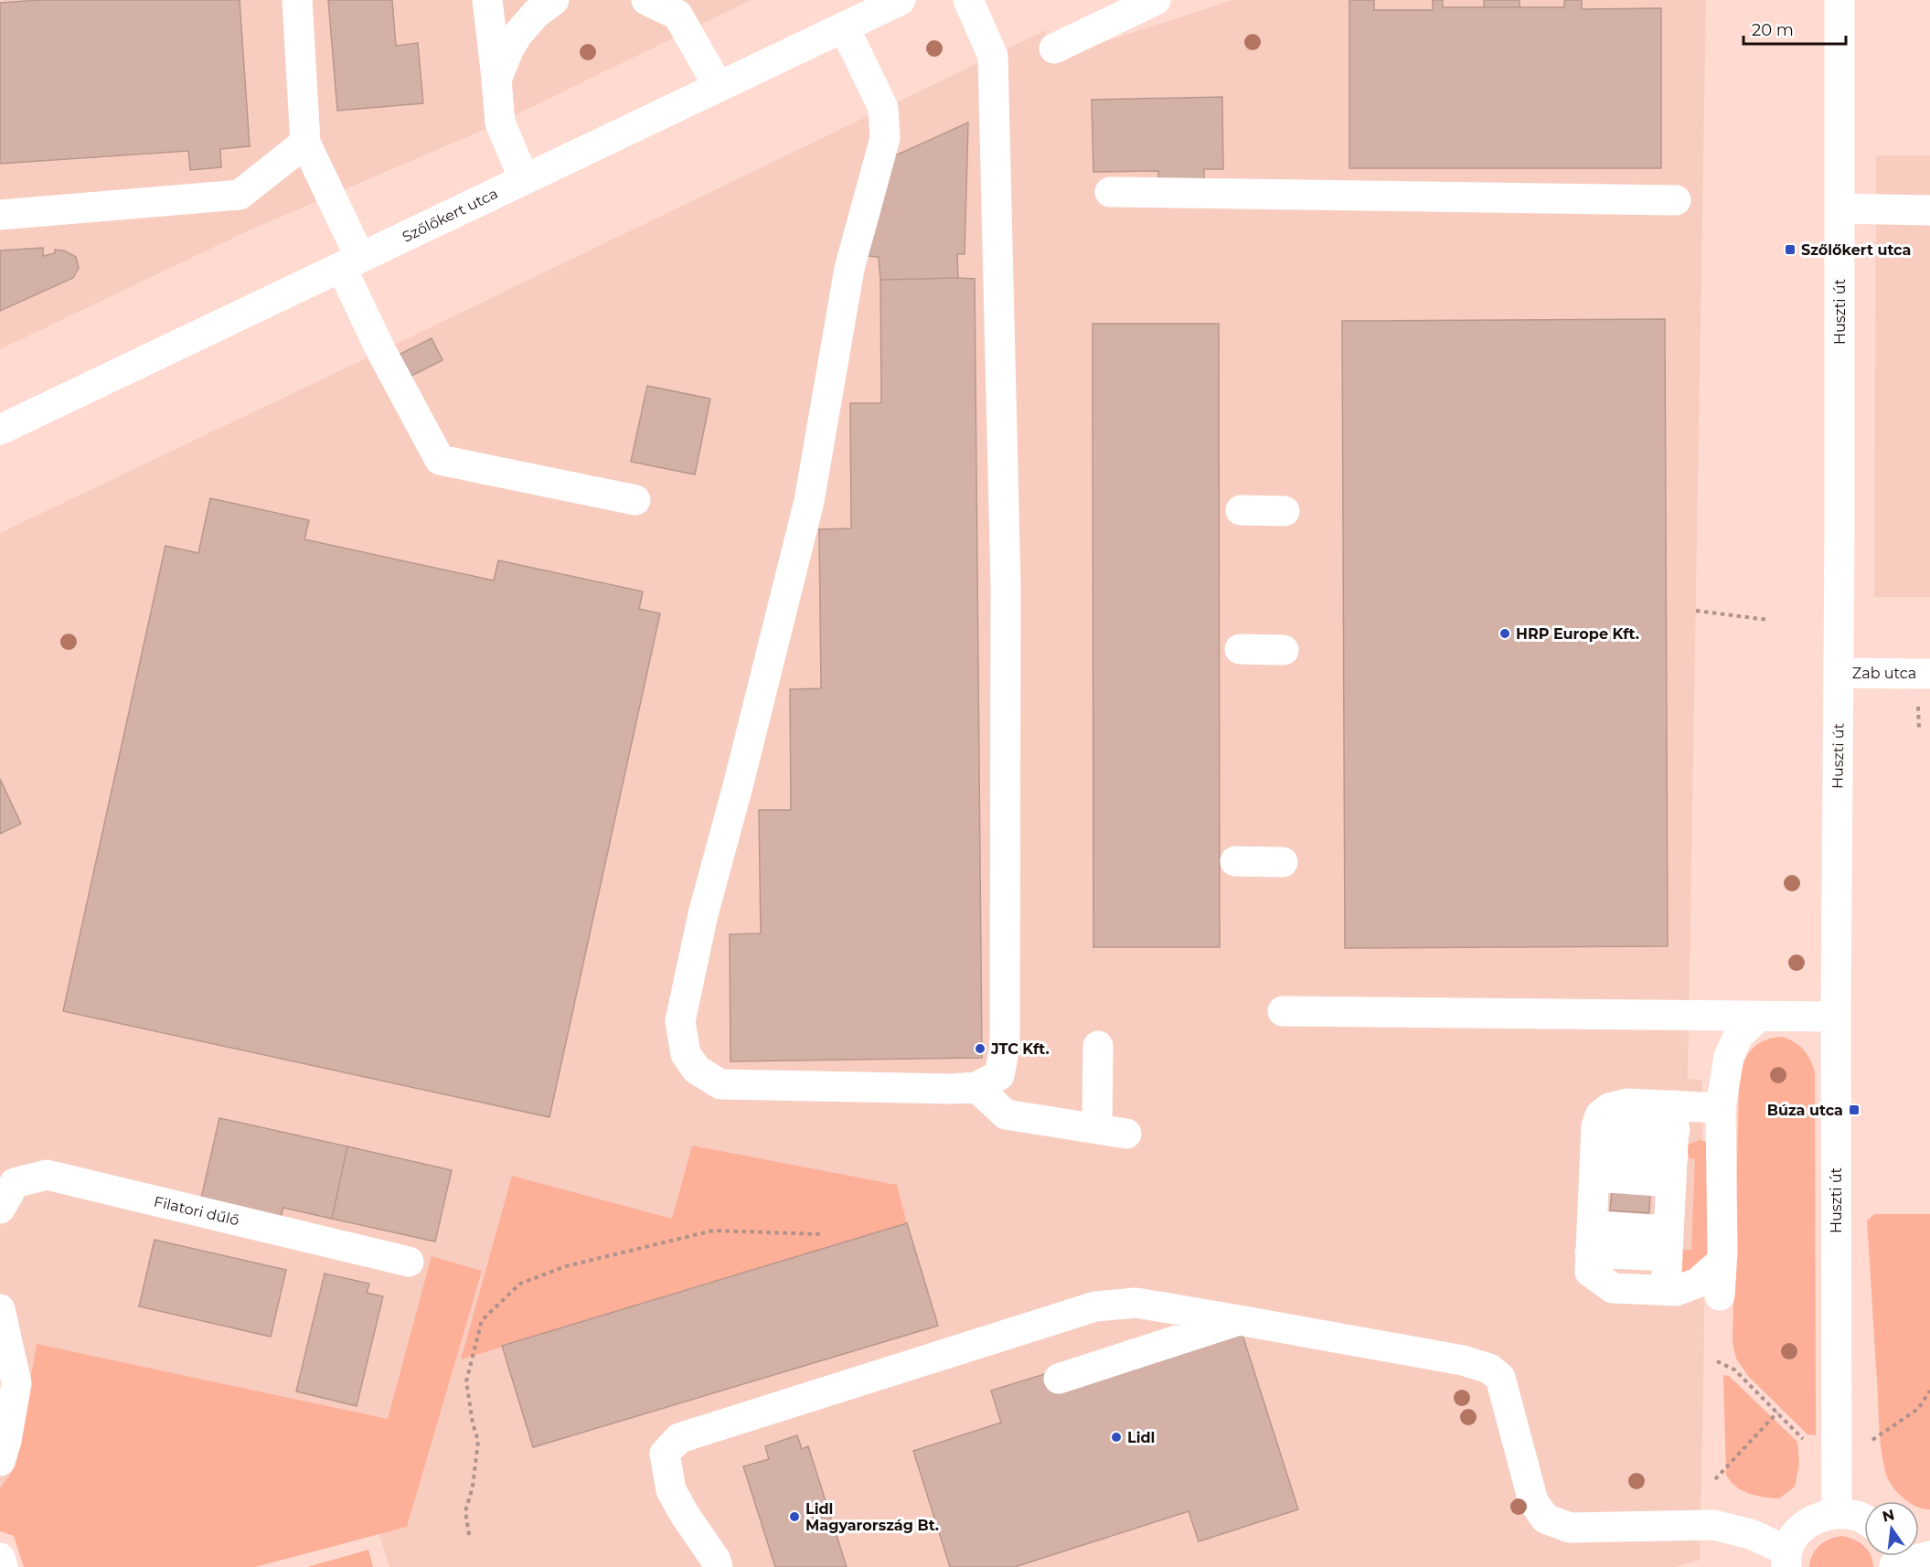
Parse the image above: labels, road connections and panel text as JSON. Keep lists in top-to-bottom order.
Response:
{
  "streets": {
    "street": [
      "Szőlőkert utca",
      "Huszti út",
      "Zab utca",
      "Filatori dűlő"
    ]
  },
  "crossings": [
    ["Huszti út", "Zab utca"]
  ],
  "places": {
    "transit": ["Szőlőkert utca", "Búza utca"],
    "other": [
      "HRP Europe Kft.",
      "JTC Kft.",
      "Lidl",
      "Lidl Magyarország Bt."
    ]
  },
  "scale_bar": "20 m",
  "north": "top"
}
